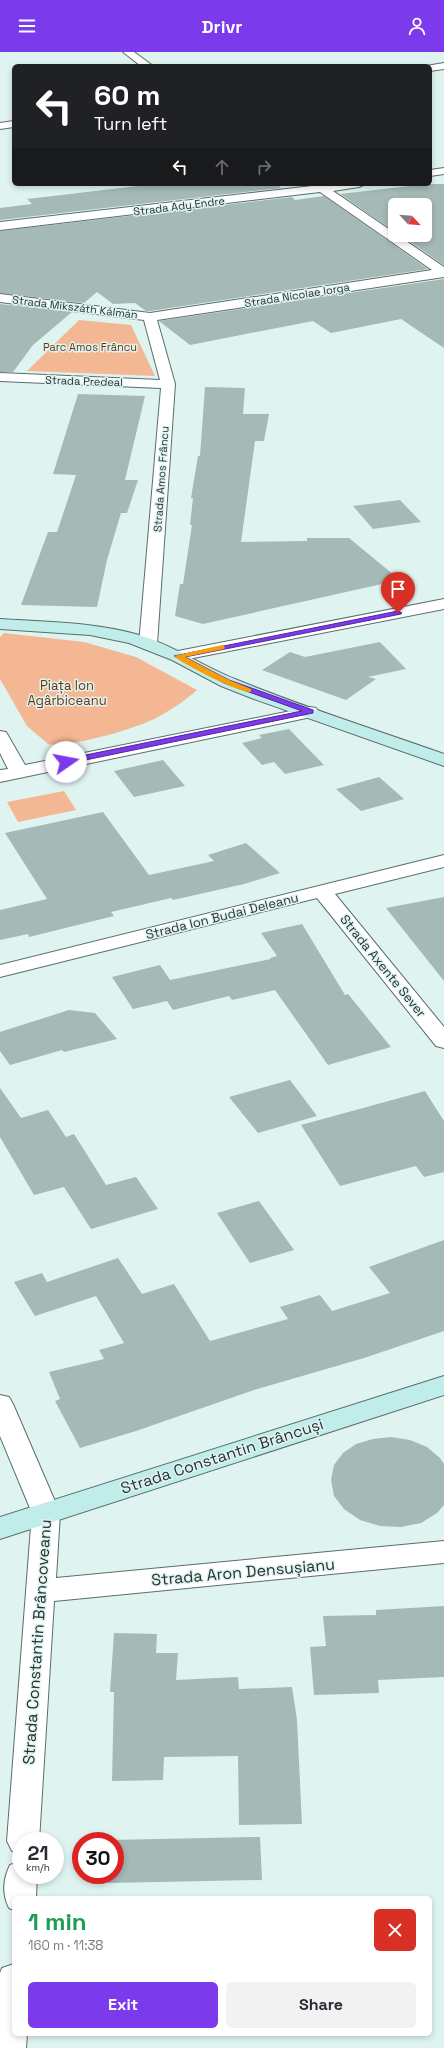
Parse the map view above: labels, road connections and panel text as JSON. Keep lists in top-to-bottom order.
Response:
{
  "streets": {
    "main road": ["Strada Constantin Brâncuși"],
    "street": [
      "Strada Ady Endre",
      "Strada Nicolae Iorga",
      "Strada Mikszáth Kálmán",
      "Strada Predeal",
      "Strada Amos Frâncu",
      "Strada Ion Budai Deleanu",
      "Strada Axente Sever",
      "Strada Aron Densușianu",
      "Strada Constantin Brâncoveanu"
    ]
  },
  "crossings": [
    ["Strada Nicolae Iorga", "Strada Mikszáth Kálmán"],
    ["Strada Nicolae Iorga", "Strada Amos Frâncu"],
    ["Strada Mikszáth Kálmán", "Strada Amos Frâncu"],
    ["Strada Predeal", "Strada Amos Frâncu"],
    ["Strada Ion Budai Deleanu", "Strada Axente Sever"],
    ["Strada Constantin Brâncuși", "Strada Constantin Brâncoveanu"],
    ["Strada Aron Densușianu", "Strada Constantin Brâncoveanu"]
  ],
  "parks": ["Parc Amos Frâncu", "Piața Ion Agârbiceanu"],
  "north": "bottom right",
  "page": {
    "header": "Drivr",
    "turn": ["60 m", "Turn left"],
    "speed": "21 km/h",
    "limit": "30",
    "heading": ["1 min", "160 m · 11:38"],
    "buttons": ["Exit", "Share"]
  }
}
